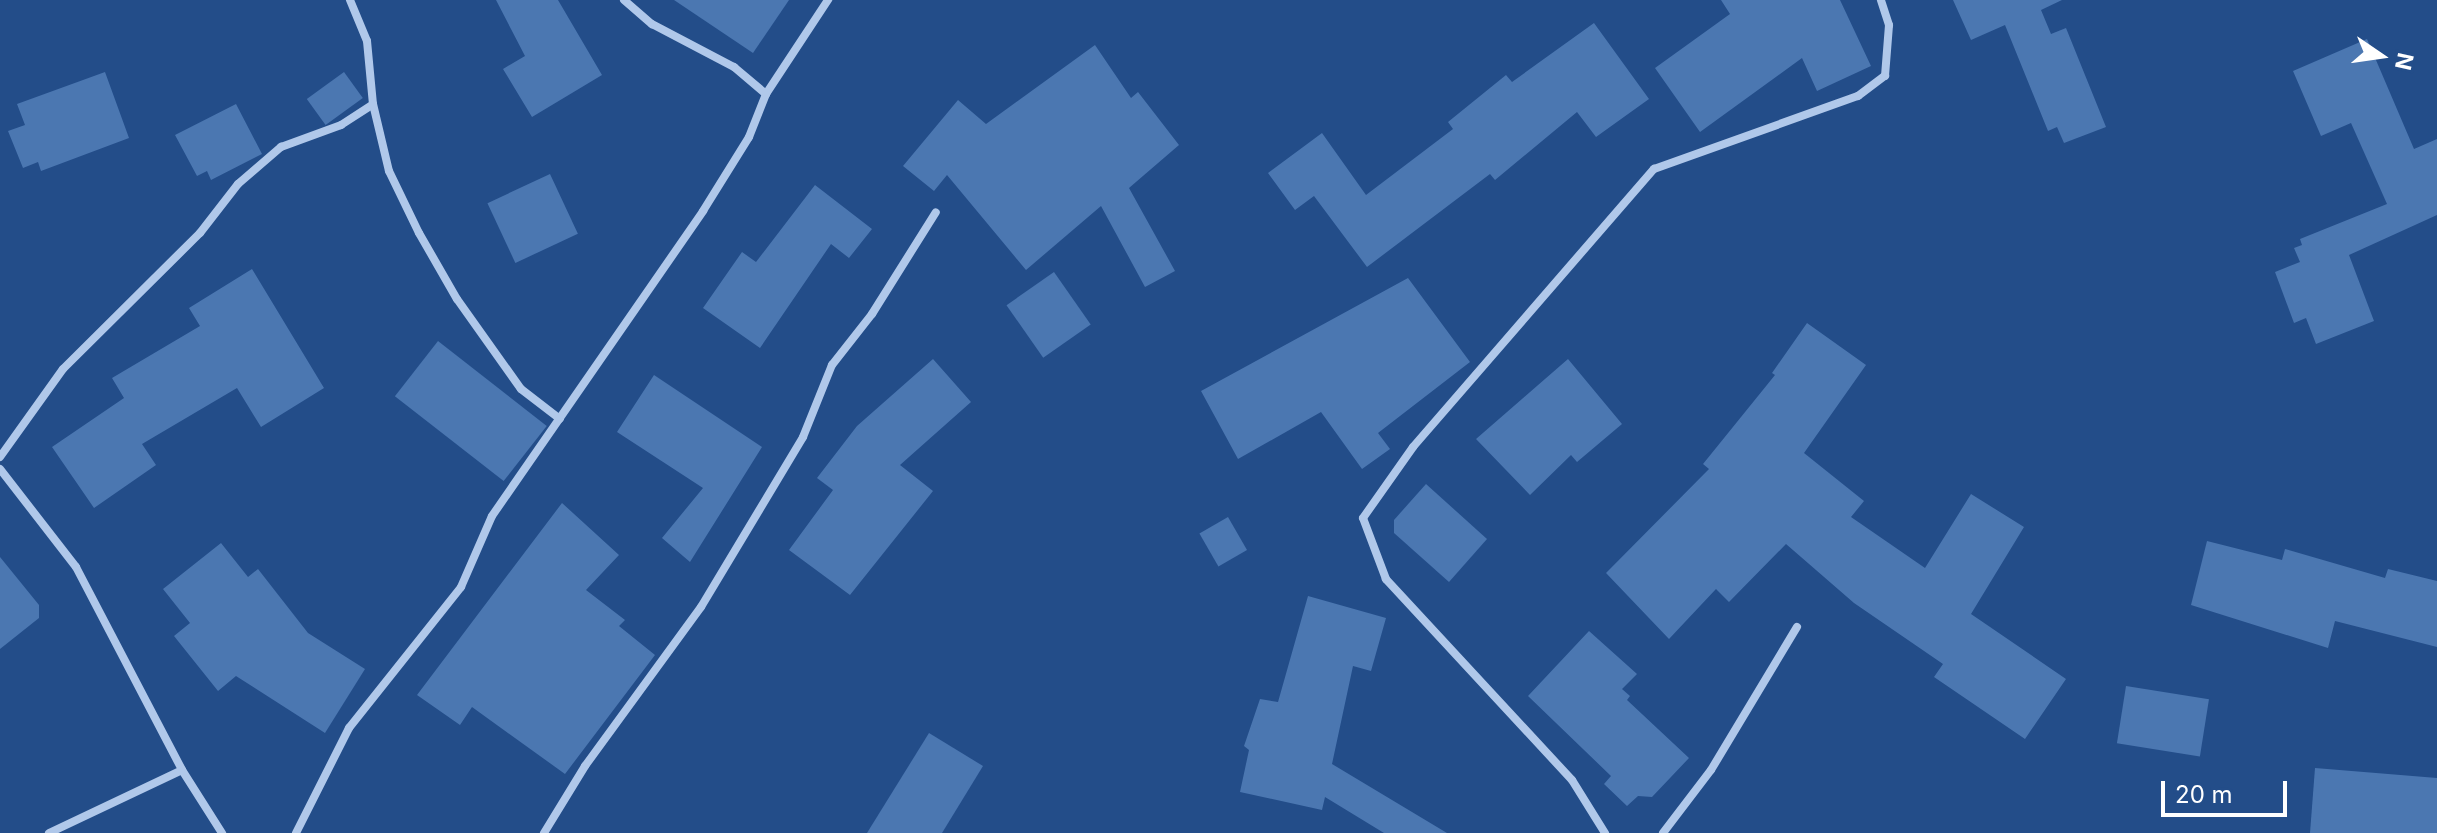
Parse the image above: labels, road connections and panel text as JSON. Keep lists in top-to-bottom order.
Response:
{
  "scale_bar": "20 m",
  "north": "right"
}
